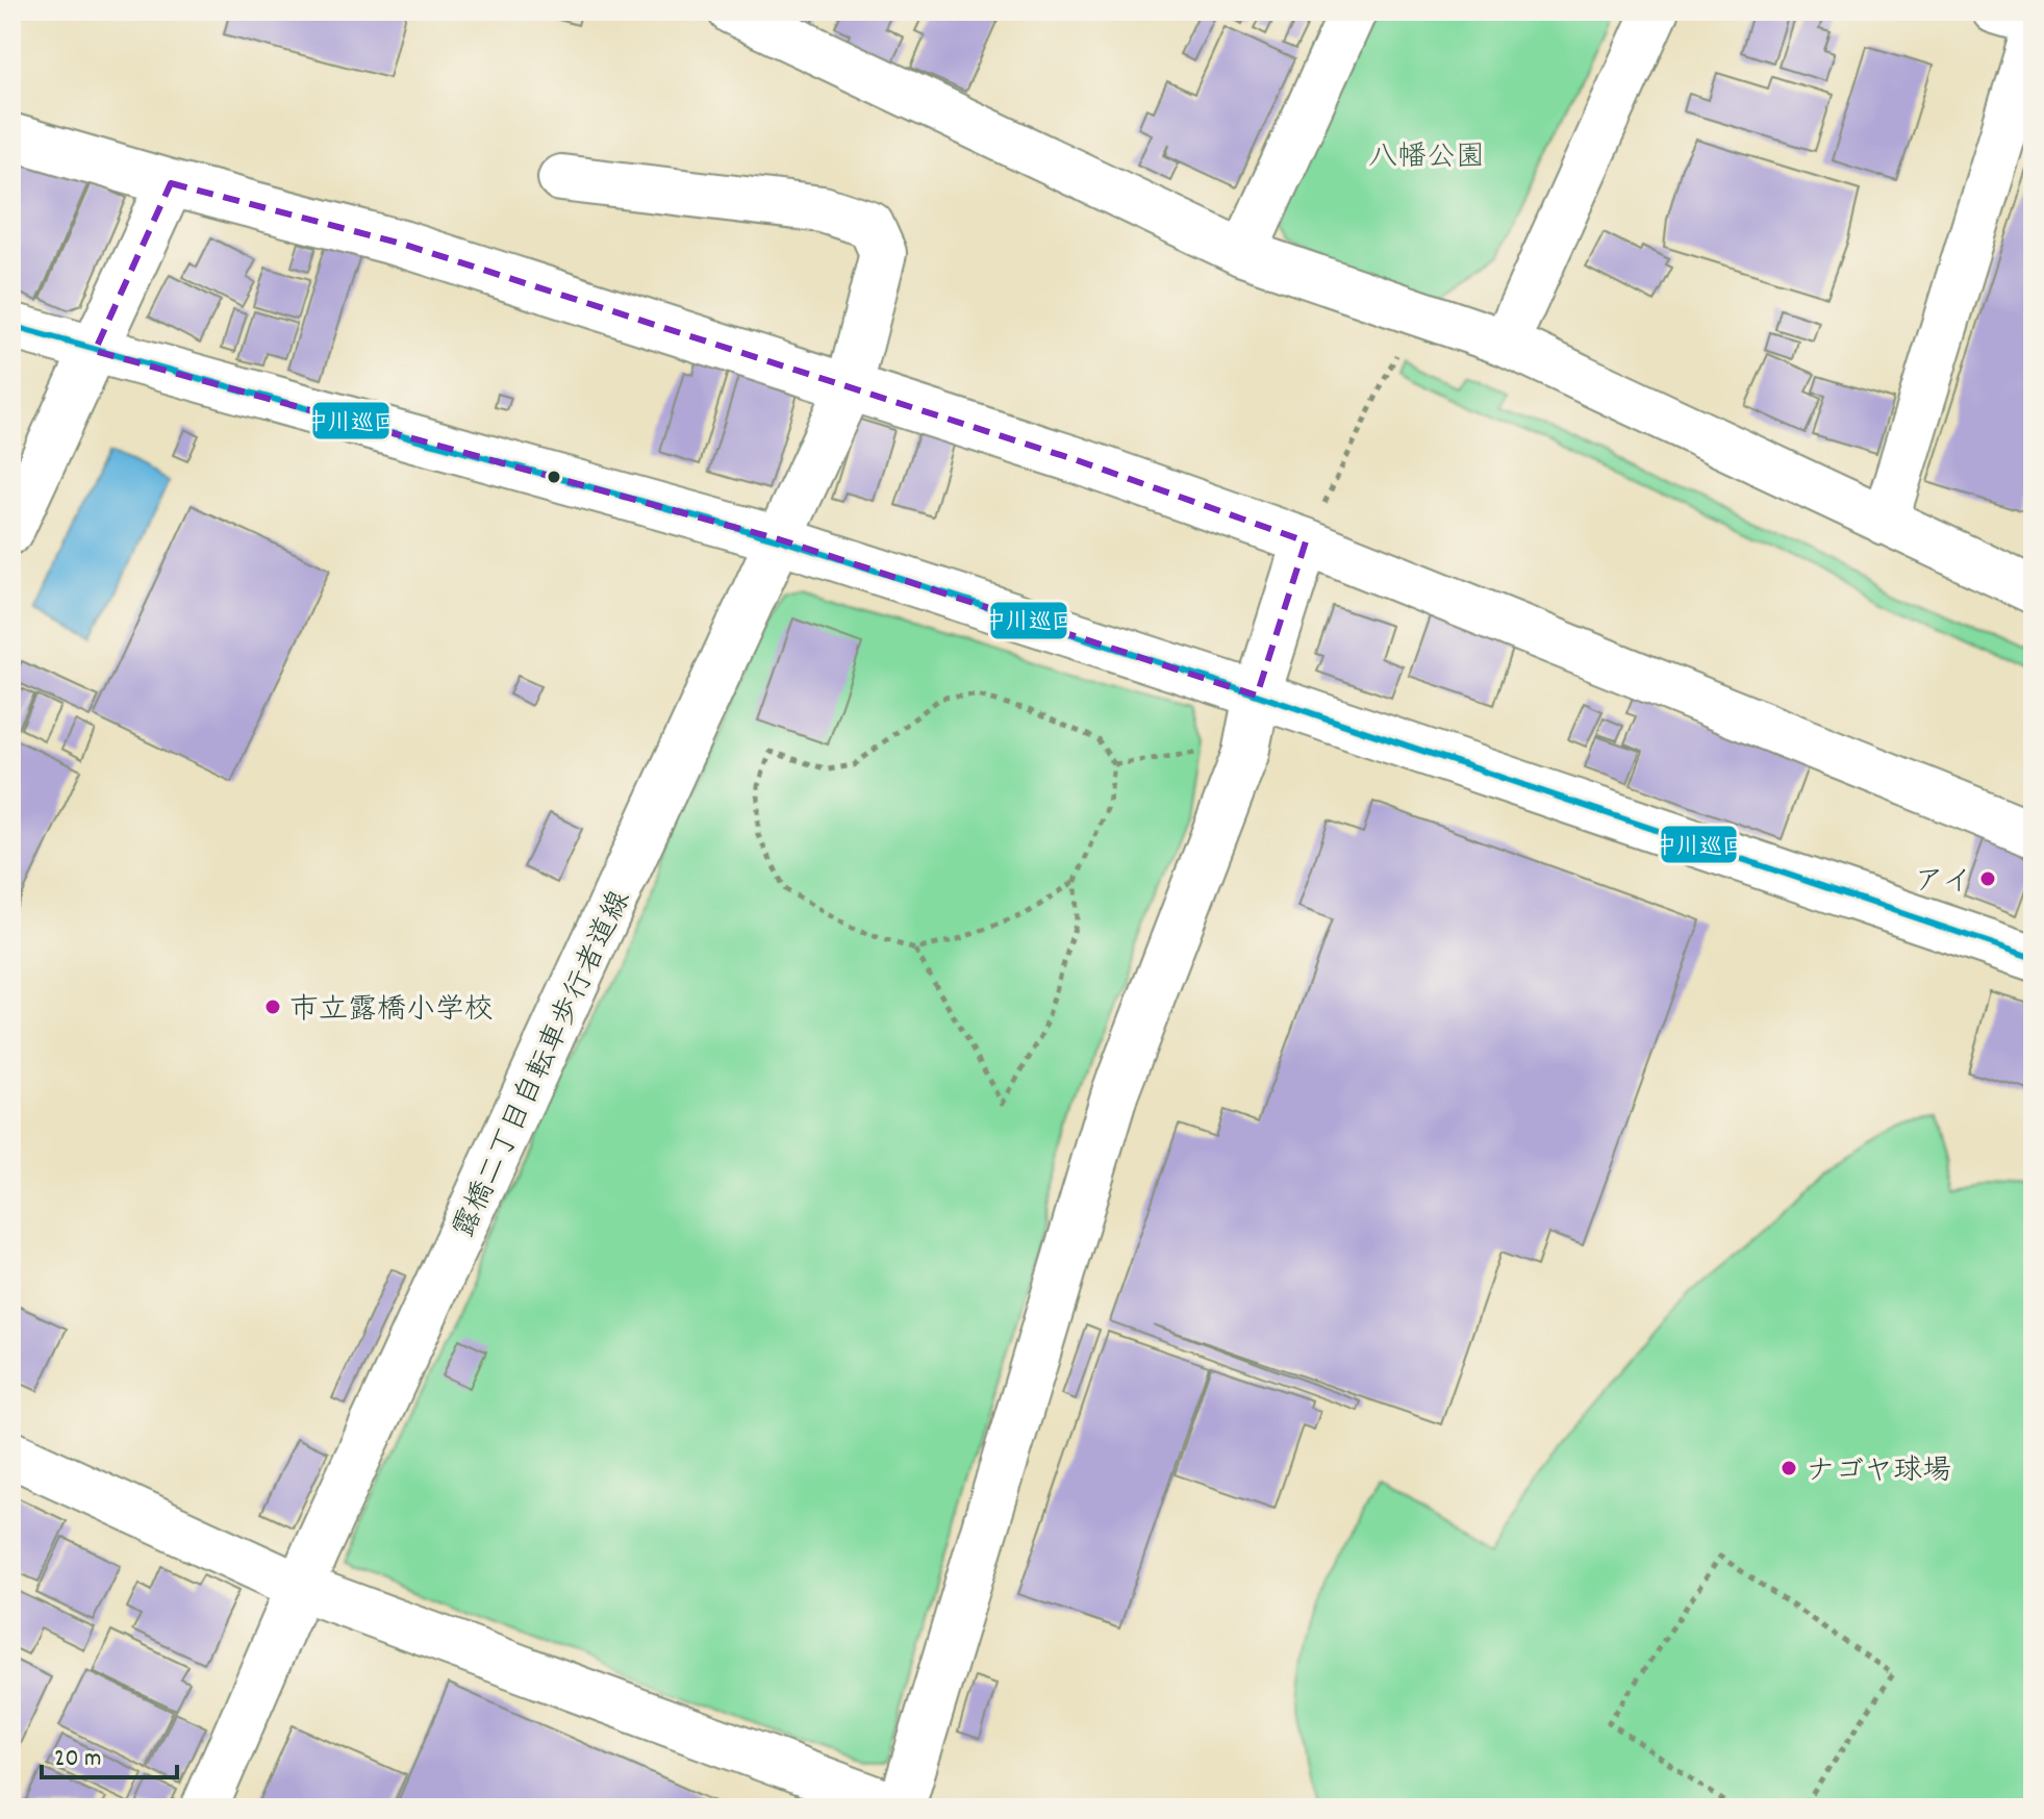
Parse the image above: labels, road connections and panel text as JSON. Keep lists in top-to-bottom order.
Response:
{
  "streets": {
    "street": ["露橋二丁目自転車歩行者道線"]
  },
  "parks": ["八幡公園"],
  "places": ["アイ", "市立露橋小学校", "ナゴヤ球場"],
  "lines": ["transit line 中川巡回"],
  "scale_bar": "20 m"
}
